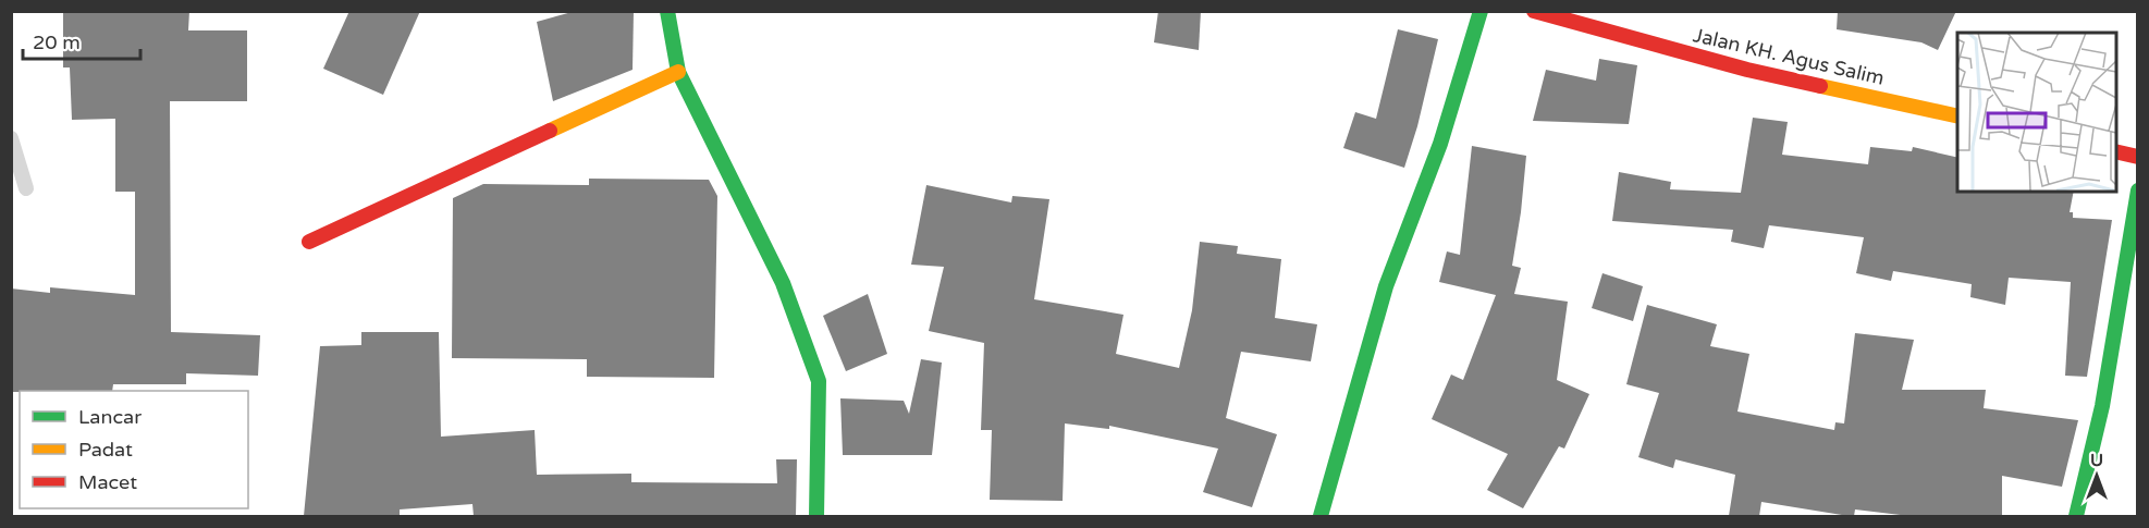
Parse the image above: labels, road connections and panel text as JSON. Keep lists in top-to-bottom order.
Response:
{
  "streets": {
    "main road": ["Jalan KH. Agus Salim"]
  },
  "legend": ["Lancar", "Padat", "Macet"],
  "scale_bar": "20 m",
  "north": "top"
}
